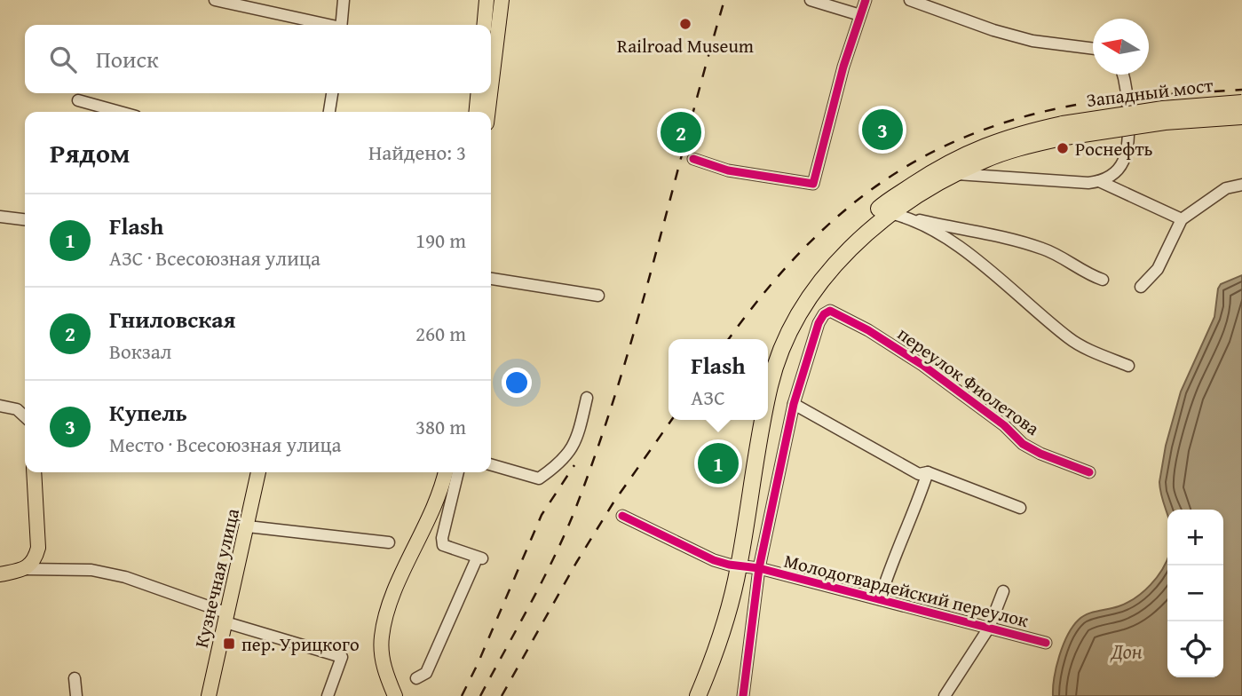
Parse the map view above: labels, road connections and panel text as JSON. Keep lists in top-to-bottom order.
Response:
{
  "streets": {
    "highway": ["Западный мост"],
    "main road": ["Кузнечная улица"],
    "street": ["переулок Фиолетова", "Молодогвардейский переулок"]
  },
  "water": ["Дон"],
  "places": {
    "other": ["Railroad Museum", "Роснефть"],
    "transit": ["пер. Урицкого"]
  },
  "north": "left",
  "page": {
    "search": "Поиск",
    "pins": ["3", "2", "1"],
    "heading": ["Рядом", "Найдено: 3"],
    "list": [
      {
        "mark": "1",
        "name": "Flash",
        "note": "АЗС · Всесоюзная улица",
        "value": "190 m"
      },
      {
        "mark": "2",
        "name": "Гниловская",
        "note": "Вокзал",
        "value": "260 m"
      },
      {
        "mark": "3",
        "name": "Купель",
        "note": "Место · Всесоюзная улица",
        "value": "380 m"
      }
    ],
    "popup": ["Flash", "АЗС"],
    "map_buttons": ["+", "−"]
  }
}
